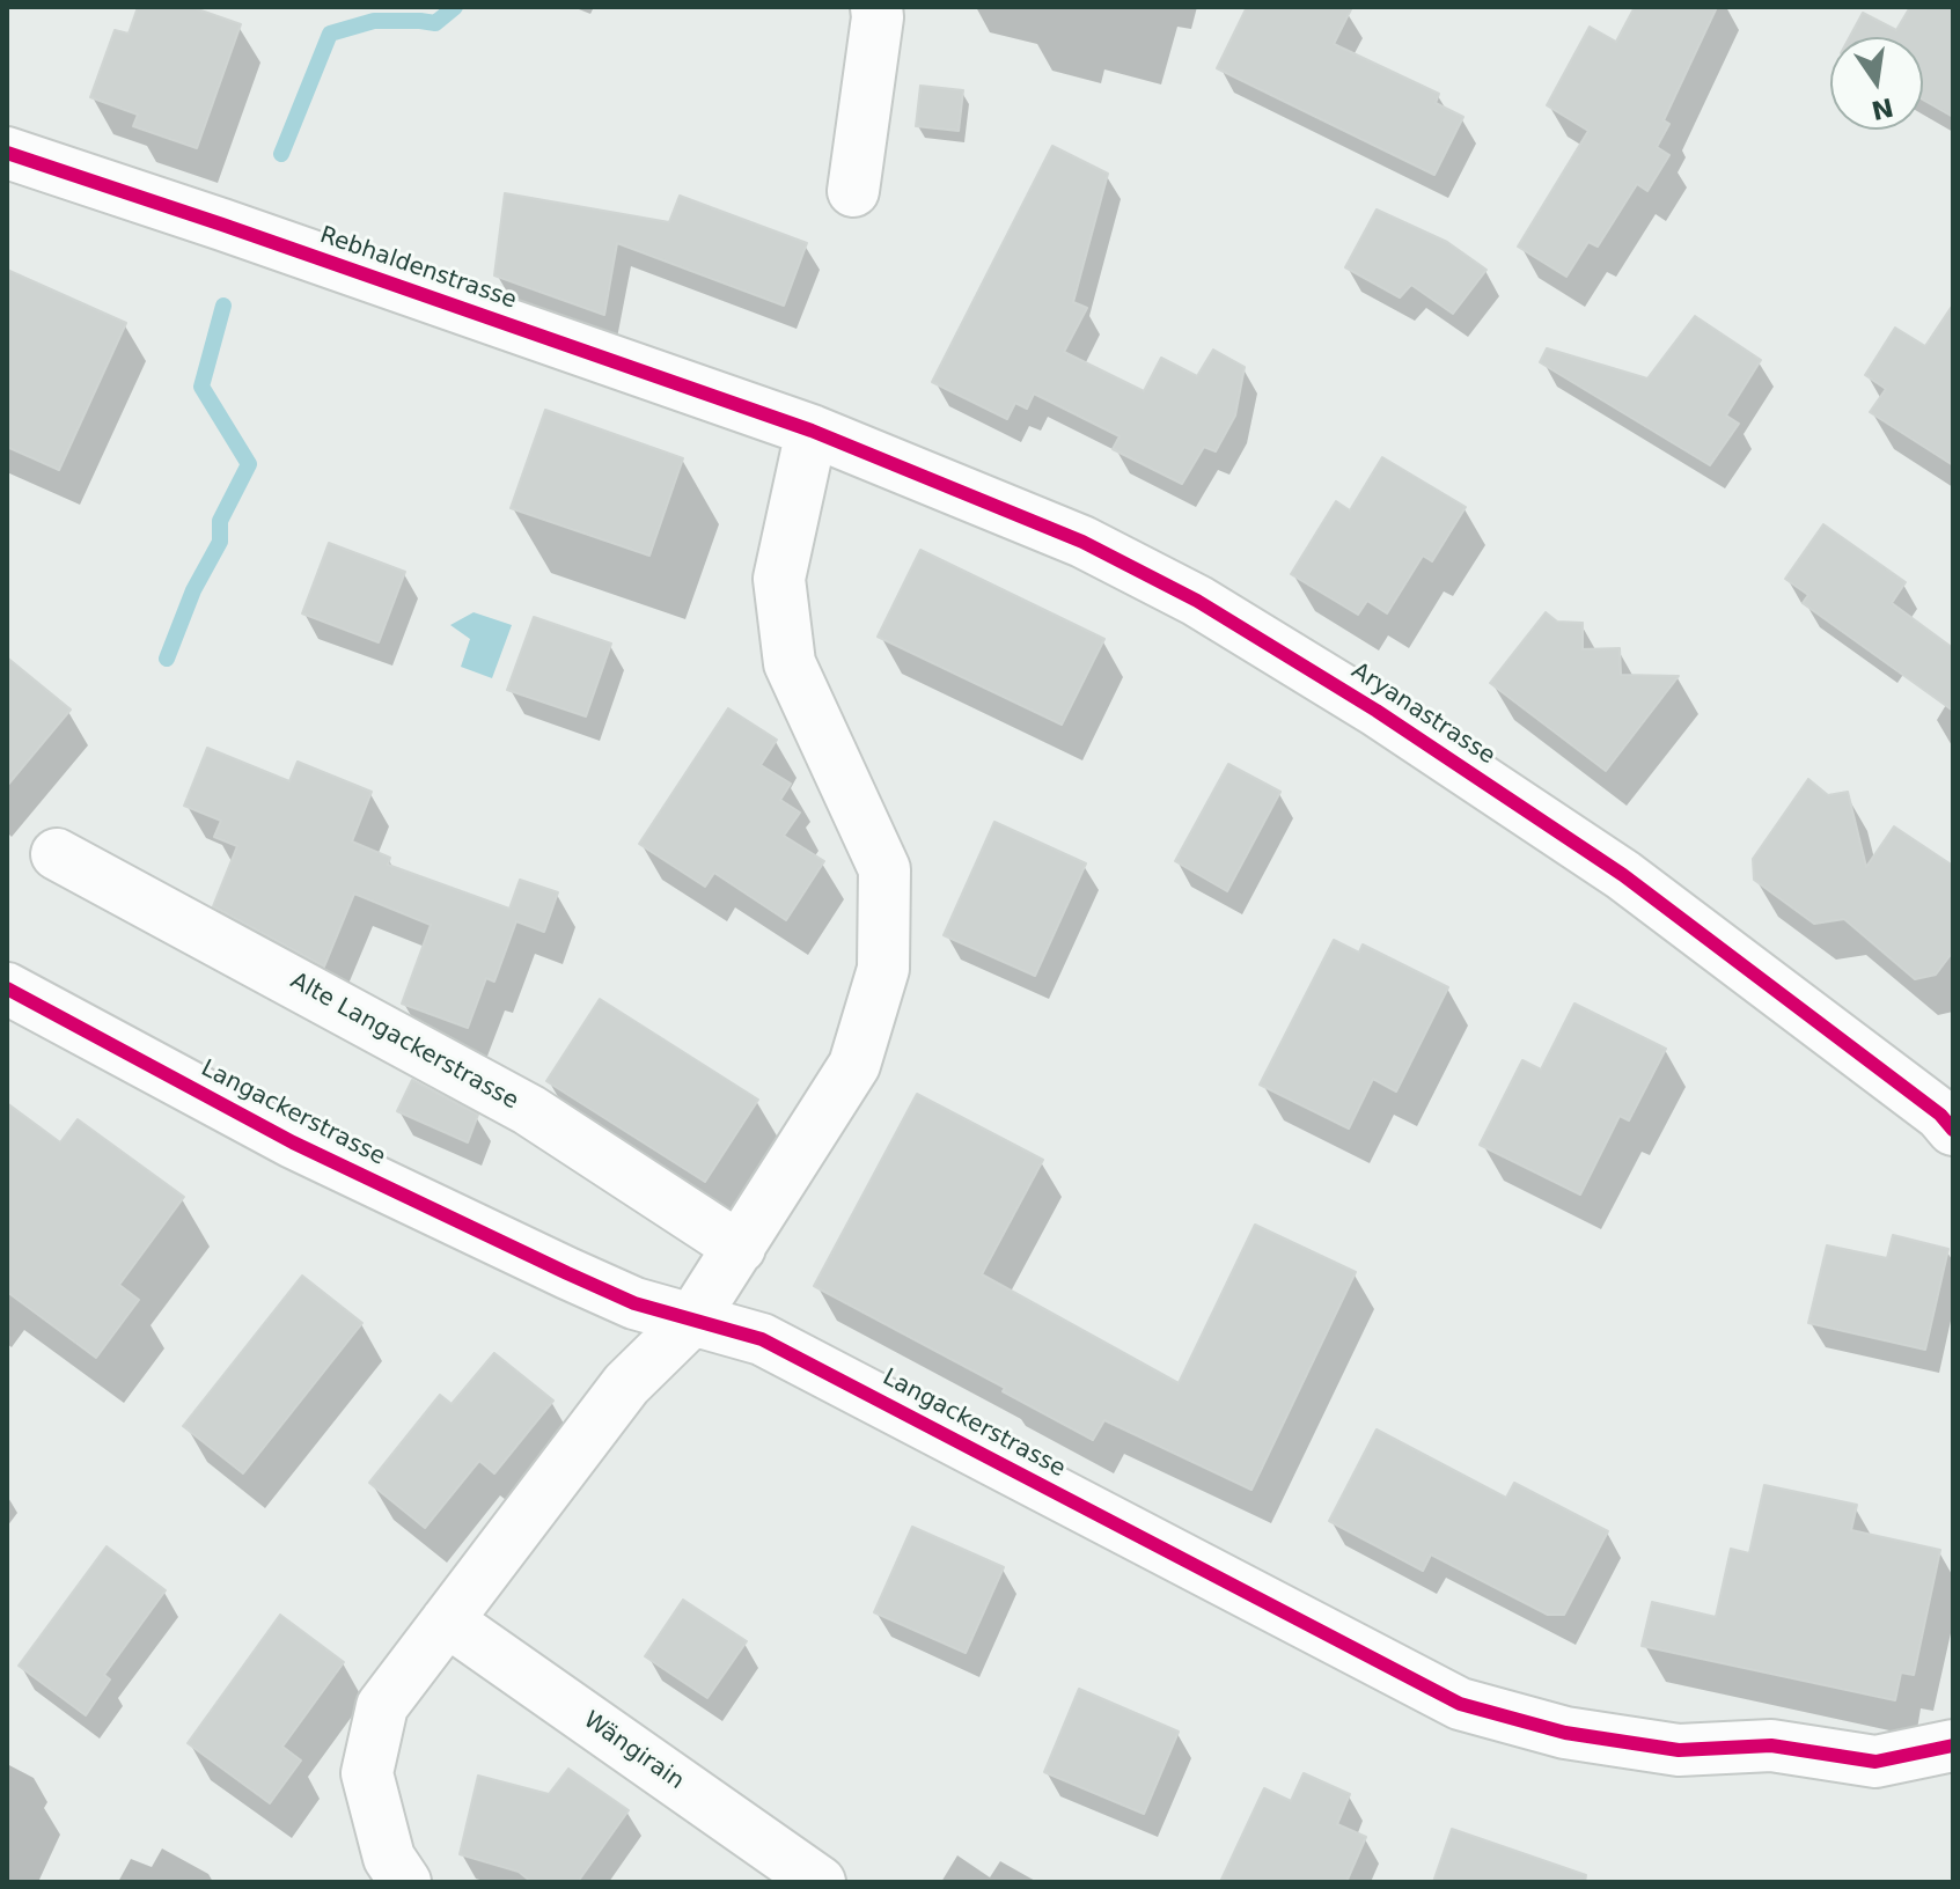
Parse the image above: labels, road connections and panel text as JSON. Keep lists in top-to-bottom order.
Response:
{
  "streets": {
    "street": [
      "Rebhaldenstrasse",
      "Aryanastrasse",
      "Alte Langackerstrasse",
      "Langackerstrasse",
      "Wängirain"
    ]
  },
  "crossings": [
    ["Rebhaldenstrasse", "Aryanastrasse"]
  ],
  "north": "bottom"
}
